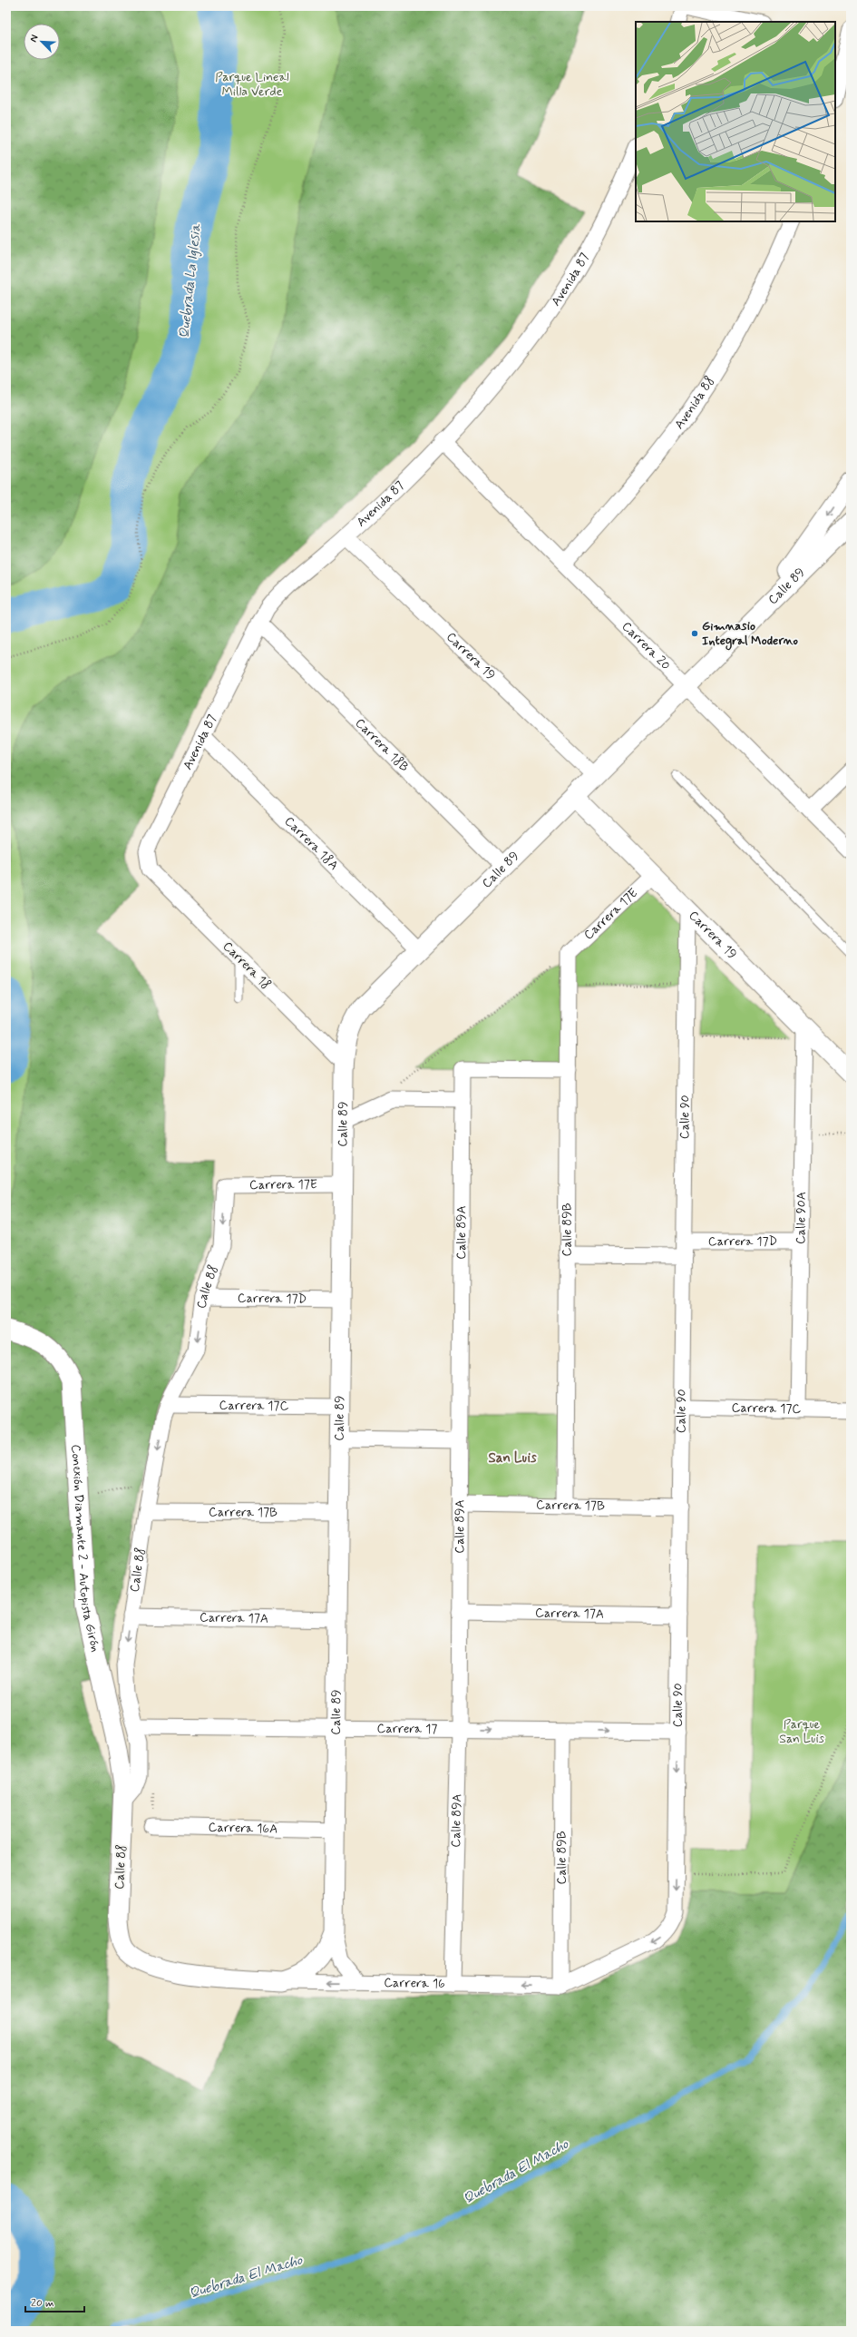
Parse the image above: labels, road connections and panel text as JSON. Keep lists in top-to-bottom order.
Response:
{
  "streets": {
    "street": [
      "Avenida 87",
      "Avenida 88",
      "Calle 89",
      "Carrera 20",
      "Carrera 19",
      "Carrera 18B",
      "Carrera 18A",
      "Carrera 17E",
      "Carrera 18",
      "Calle 90",
      "Calle 90A",
      "Calle 89B",
      "Calle 89A",
      "Carrera 17D",
      "Calle 88",
      "Carrera 17C",
      "Carrera 17B",
      "Conexión Diamante 2 - Autopista Girón",
      "Carrera 17A",
      "Carrera 17",
      "Carrera 16A",
      "Carrera 16"
    ]
  },
  "crossings": [
    ["Avenida 87", "Carrera 20"],
    ["Avenida 87", "Carrera 19"],
    ["Avenida 87", "Carrera 18B"],
    ["Avenida 87", "Carrera 18A"],
    ["Avenida 87", "Carrera 18"],
    ["Avenida 88", "Carrera 20"],
    ["Calle 89", "Carrera 20"],
    ["Calle 89", "Carrera 19"],
    ["Calle 89", "Carrera 18B"],
    ["Calle 89", "Carrera 18A"],
    ["Calle 89", "Carrera 17E"],
    ["Calle 89", "Carrera 18"],
    ["Calle 89", "Carrera 17D"],
    ["Calle 89", "Carrera 17C"],
    ["Calle 89", "Carrera 17B"],
    ["Calle 89", "Carrera 17A"],
    ["Calle 89", "Carrera 17"],
    ["Calle 89", "Carrera 16A"],
    ["Calle 89", "Carrera 16"],
    ["Carrera 19", "Carrera 17E"],
    ["Carrera 19", "Calle 90"],
    ["Carrera 19", "Calle 90A"],
    ["Carrera 17E", "Calle 89B"],
    ["Carrera 17E", "Calle 88"],
    ["Calle 90", "Carrera 17D"],
    ["Calle 90", "Carrera 17C"],
    ["Calle 90", "Carrera 17B"],
    ["Calle 90", "Carrera 17A"],
    ["Calle 90", "Carrera 17"],
    ["Calle 90", "Carrera 16"],
    ["Calle 90A", "Carrera 17D"],
    ["Calle 90A", "Carrera 17C"],
    ["Calle 89B", "Calle 89A"],
    ["Calle 89B", "Carrera 17D"],
    ["Calle 89B", "Carrera 17B"],
    ["Calle 89B", "Carrera 17"],
    ["Calle 89B", "Carrera 16"],
    ["Calle 89A", "Carrera 17B"],
    ["Calle 89A", "Carrera 17A"],
    ["Calle 89A", "Carrera 17"],
    ["Calle 89A", "Carrera 16"],
    ["Carrera 17D", "Calle 88"],
    ["Calle 88", "Carrera 17C"],
    ["Calle 88", "Carrera 17B"],
    ["Calle 88", "Conexión Diamante 2 - Autopista Girón"],
    ["Calle 88", "Carrera 17A"],
    ["Calle 88", "Carrera 17"],
    ["Calle 88", "Carrera 16"]
  ],
  "one_way": ["Calle 88", "Carrera 17", "Carrera 16"],
  "districts": ["San Luis"],
  "water": ["Quebrada La Iglesia", "Quebrada El Macho"],
  "parks": ["Parque Lineal Milla Verde", "Parque San Luis"],
  "places": ["Gimnasio Integral Moderno"],
  "scale_bar": "20 m",
  "north": "top left"
}
